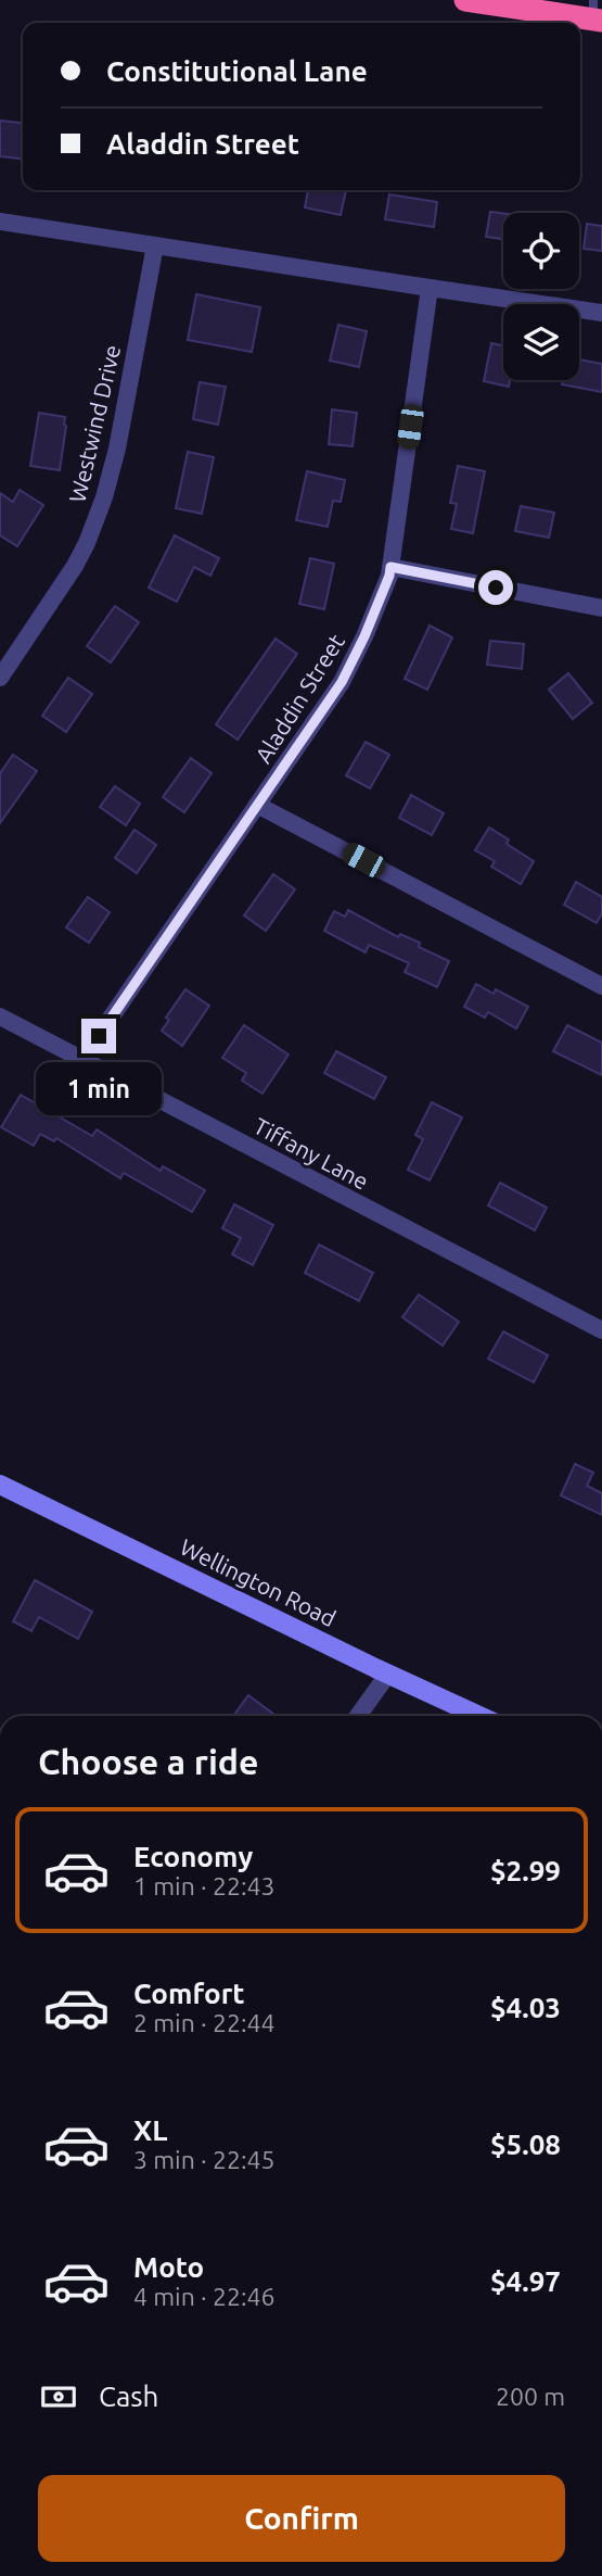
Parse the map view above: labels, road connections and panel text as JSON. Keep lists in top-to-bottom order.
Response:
{
  "streets": {
    "main road": ["Wellington Road"],
    "street": ["Westwind Drive", "Aladdin Street", "Tiffany Lane"]
  },
  "crossings": [
    ["Aladdin Street", "Tiffany Lane"]
  ],
  "page": {
    "banner": ["Constitutional Lane", "Aladdin Street"],
    "bubble": "1 min",
    "heading": "Choose a ride",
    "list": [
      {
        "name": "Economy",
        "note": "1 min · 22:43",
        "value": "$2.99"
      },
      {
        "name": "Comfort",
        "note": "2 min · 22:44",
        "value": "$4.03"
      },
      {
        "name": "XL",
        "note": "3 min · 22:45",
        "value": "$5.08"
      },
      {
        "name": "Moto",
        "note": "4 min · 22:46",
        "value": "$4.97"
      }
    ],
    "pay": ["Cash", "200 m"],
    "buttons": "Confirm"
  }
}
